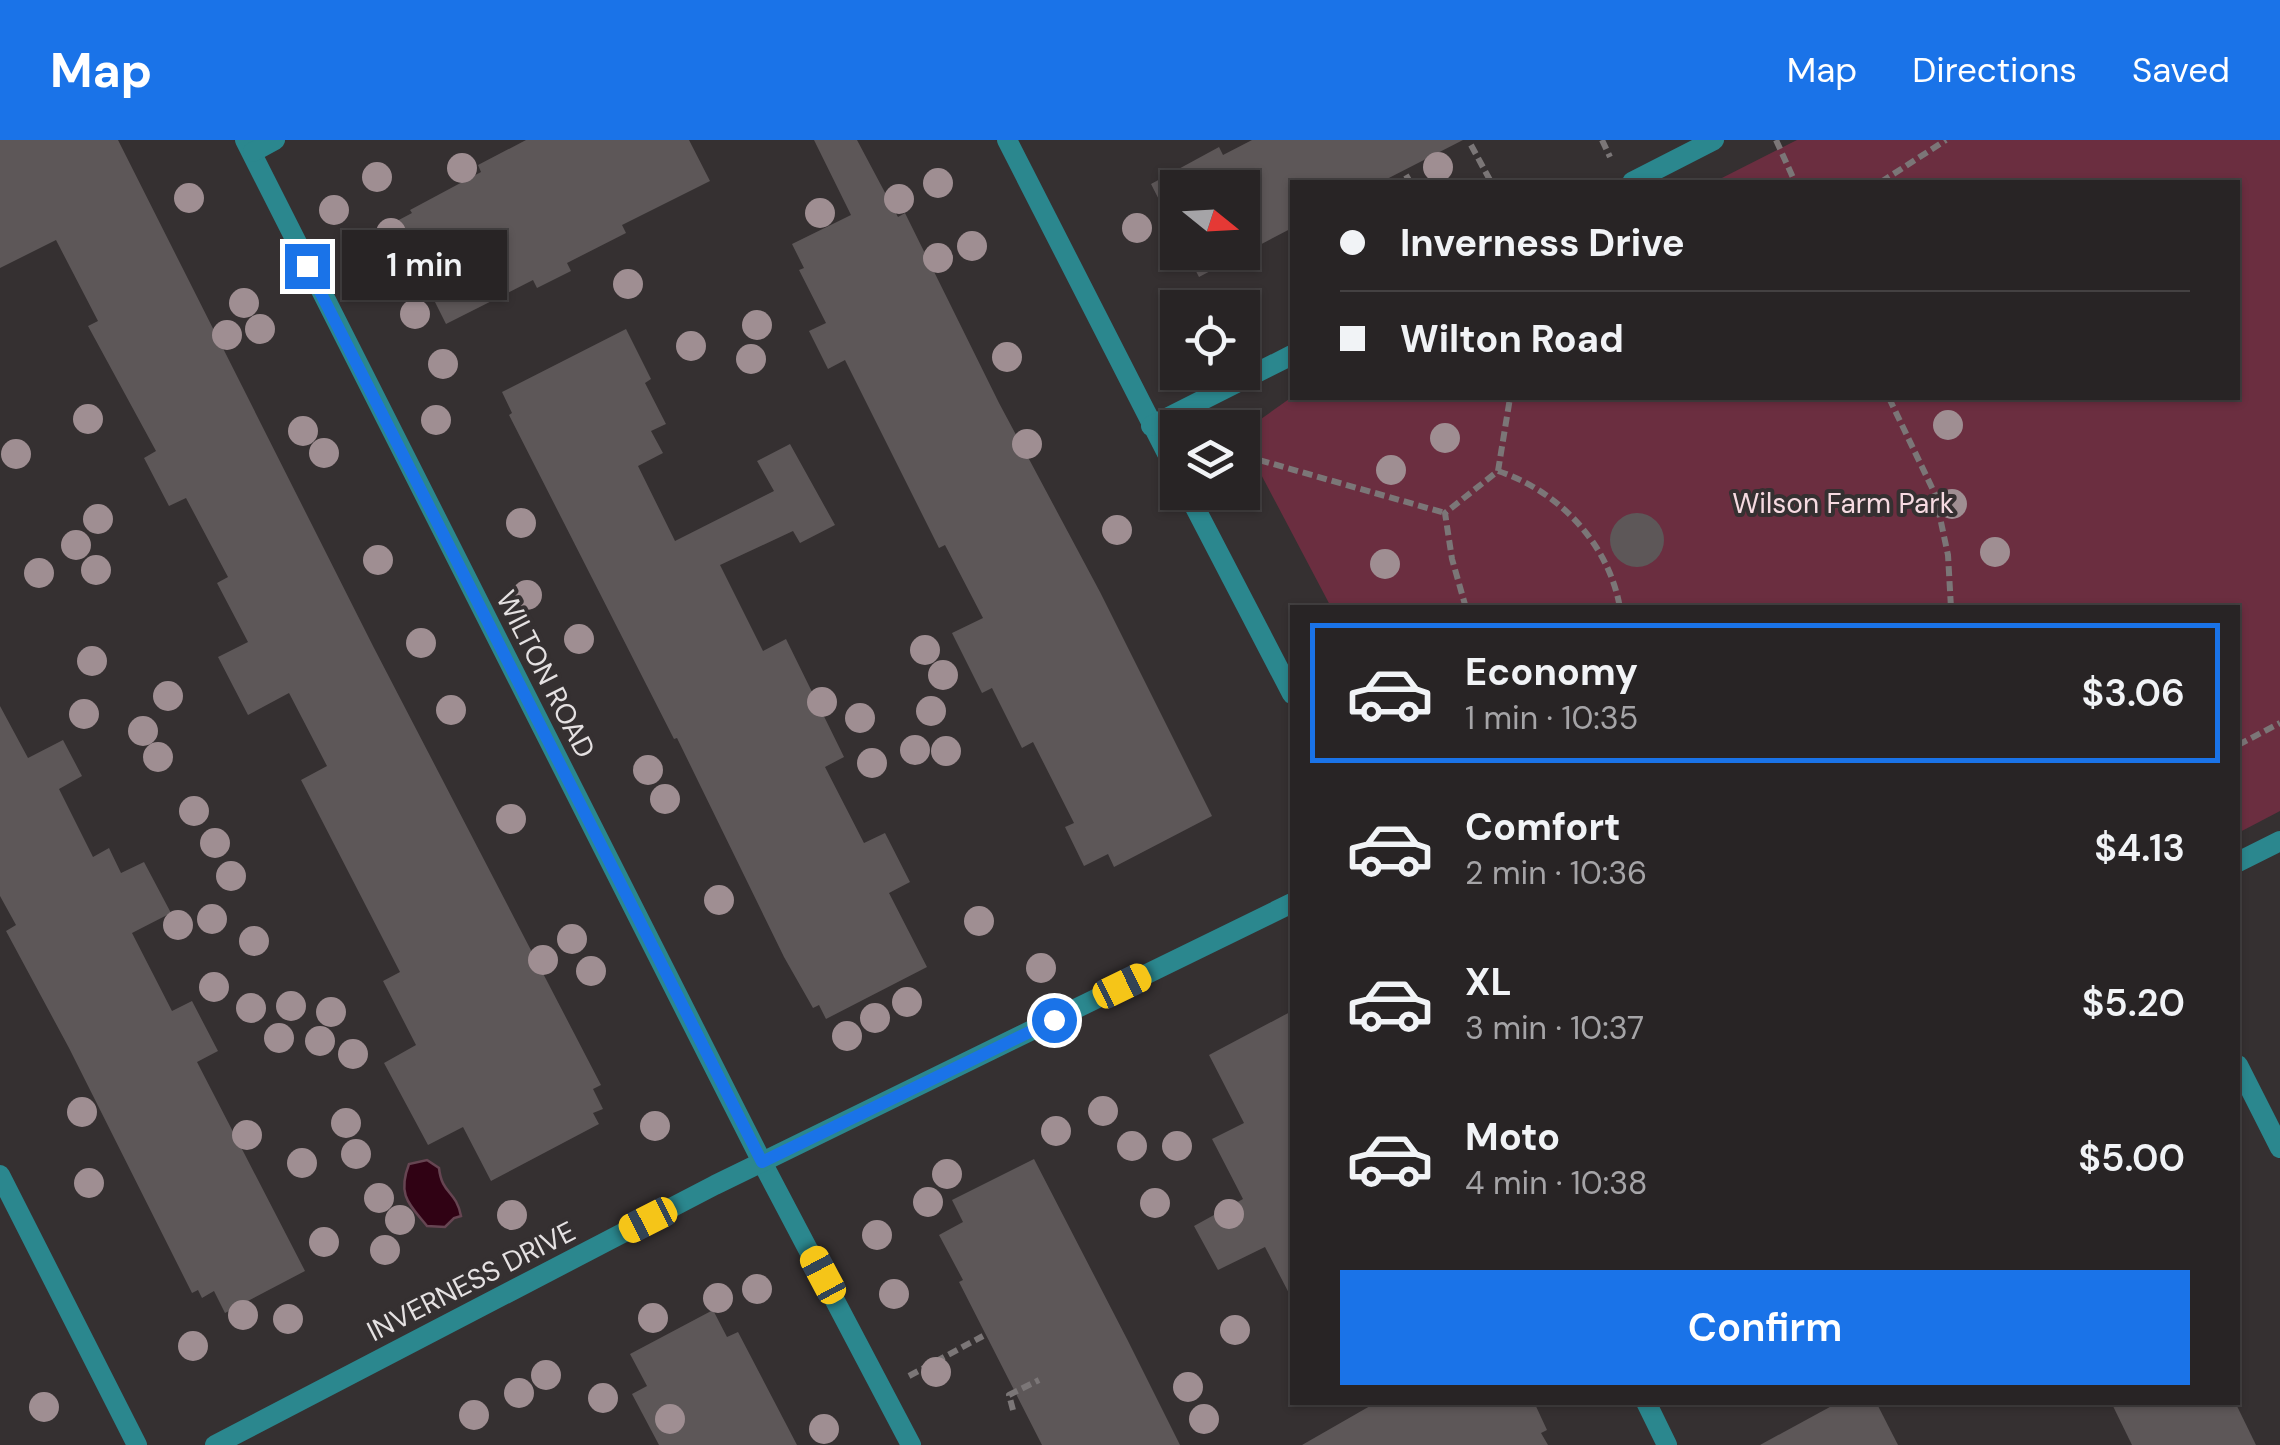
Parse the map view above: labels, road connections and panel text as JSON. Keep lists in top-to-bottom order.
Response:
{
  "streets": {
    "street": ["WILTON ROAD", "INVERNESS DRIVE"]
  },
  "crossings": [
    ["WILTON ROAD", "INVERNESS DRIVE"]
  ],
  "parks": ["Wilson Farm Park"],
  "north": "right",
  "page": {
    "header": "Map",
    "nav": ["Map", "Directions", "Saved"],
    "banner": ["Inverness Drive", "Wilton Road"],
    "bubble": "1 min",
    "list": [
      {
        "name": "Economy",
        "note": "1 min · 10:35",
        "value": "$3.06"
      },
      {
        "name": "Comfort",
        "note": "2 min · 10:36",
        "value": "$4.13"
      },
      {
        "name": "XL",
        "note": "3 min · 10:37",
        "value": "$5.20"
      },
      {
        "name": "Moto",
        "note": "4 min · 10:38",
        "value": "$5.00"
      }
    ],
    "buttons": "Confirm"
  }
}
